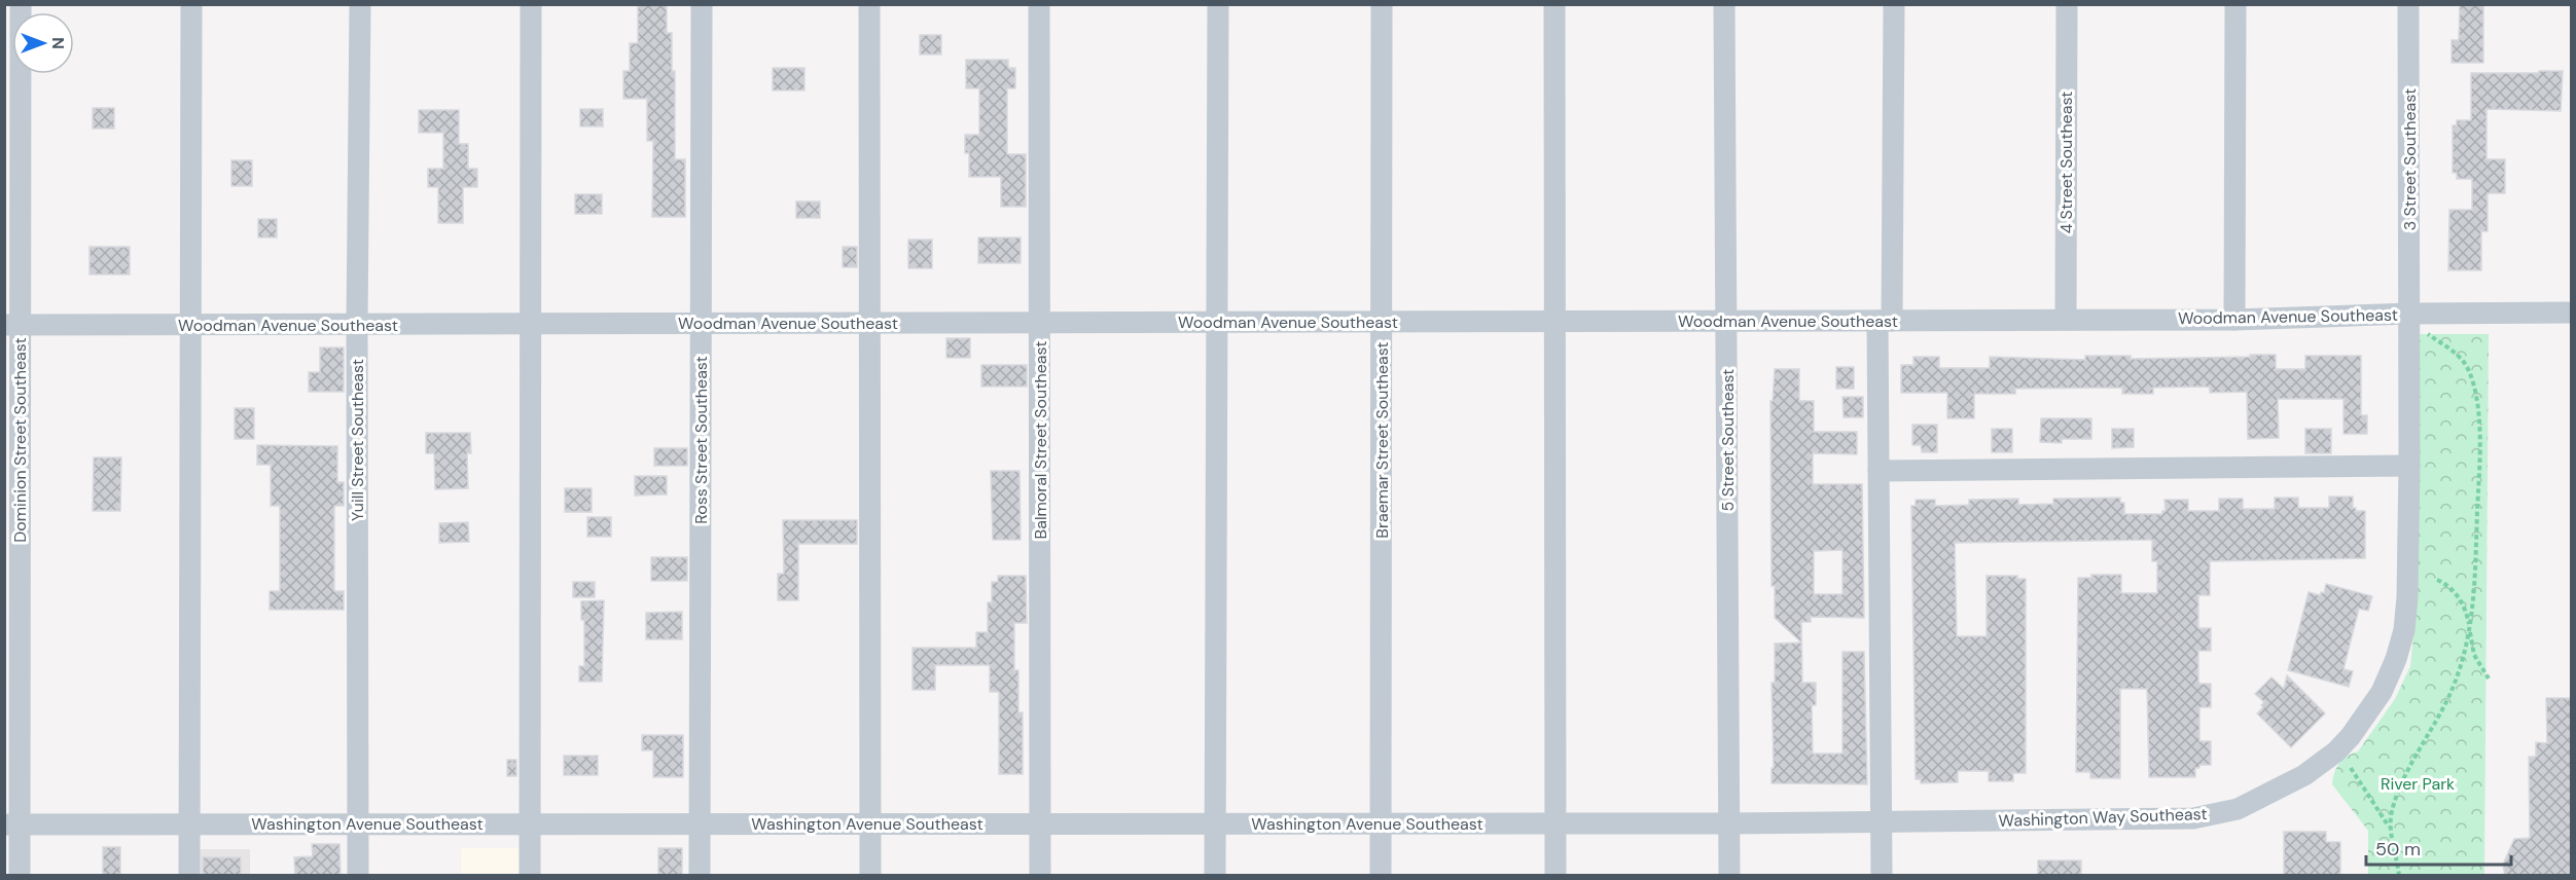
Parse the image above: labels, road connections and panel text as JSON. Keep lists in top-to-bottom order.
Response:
{
  "streets": {
    "street": [
      "3 Street Southeast",
      "4 Street Southeast",
      "Woodman Avenue Southeast",
      "Dominion Street Southeast",
      "Yuill Street Southeast",
      "Ross Street Southeast",
      "Balmoral Street Southeast",
      "Braemar Street Southeast",
      "5 Street Southeast",
      "Washington Way Southeast",
      "Washington Avenue Southeast"
    ]
  },
  "crossings": [
    ["3 Street Southeast", "Woodman Avenue Southeast"],
    ["3 Street Southeast", "Washington Way Southeast"],
    ["4 Street Southeast", "Woodman Avenue Southeast"],
    ["Woodman Avenue Southeast", "Dominion Street Southeast"],
    ["Woodman Avenue Southeast", "Yuill Street Southeast"],
    ["Woodman Avenue Southeast", "Ross Street Southeast"],
    ["Woodman Avenue Southeast", "Balmoral Street Southeast"],
    ["Woodman Avenue Southeast", "Braemar Street Southeast"],
    ["Woodman Avenue Southeast", "5 Street Southeast"],
    ["Woodman Avenue Southeast", "Washington Way Southeast"],
    ["Dominion Street Southeast", "Washington Avenue Southeast"],
    ["Yuill Street Southeast", "Washington Avenue Southeast"],
    ["Ross Street Southeast", "Washington Avenue Southeast"],
    ["Balmoral Street Southeast", "Washington Avenue Southeast"],
    ["Braemar Street Southeast", "Washington Avenue Southeast"],
    ["5 Street Southeast", "Washington Way Southeast"],
    ["5 Street Southeast", "Washington Avenue Southeast"],
    ["Washington Way Southeast", "Washington Avenue Southeast"]
  ],
  "parks": ["River Park"],
  "scale_bar": "50 m",
  "north": "right"
}
